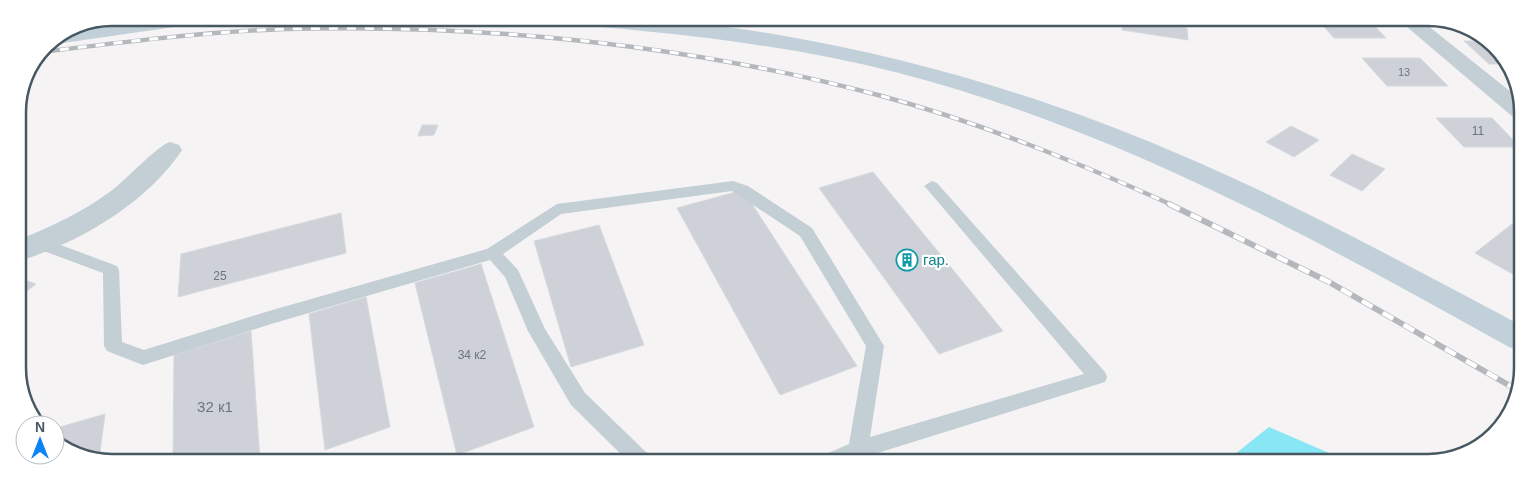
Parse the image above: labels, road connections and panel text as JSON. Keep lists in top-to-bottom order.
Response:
{
  "places": {
    "building": ["гар."]
  },
  "house_numbers": [
    "13",
    "11",
    "25",
    "34 к2",
    "32 к1"
  ],
  "north": "top"
}
